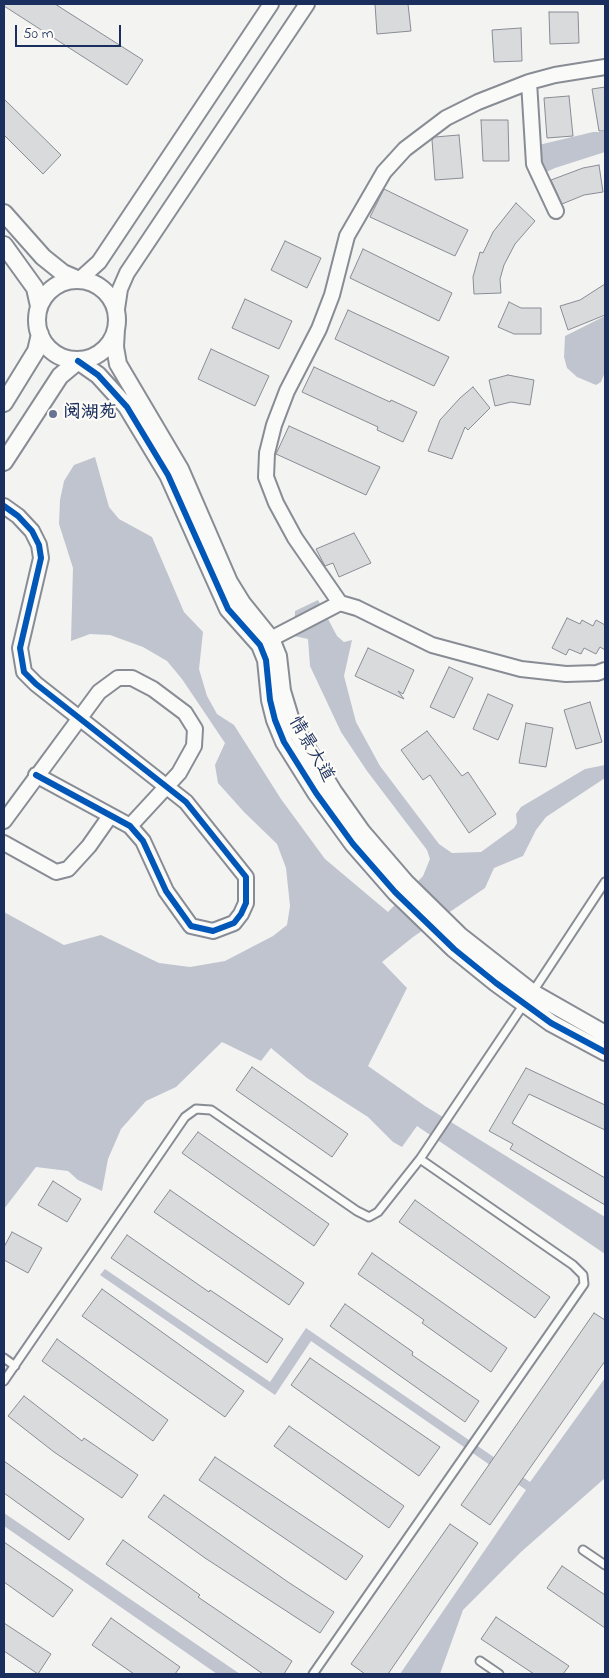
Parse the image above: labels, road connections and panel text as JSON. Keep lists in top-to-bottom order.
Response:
{
  "streets": {
    "street": ["情景大道"]
  },
  "places": ["阅湖苑"],
  "scale_bar": "50 m"
}
